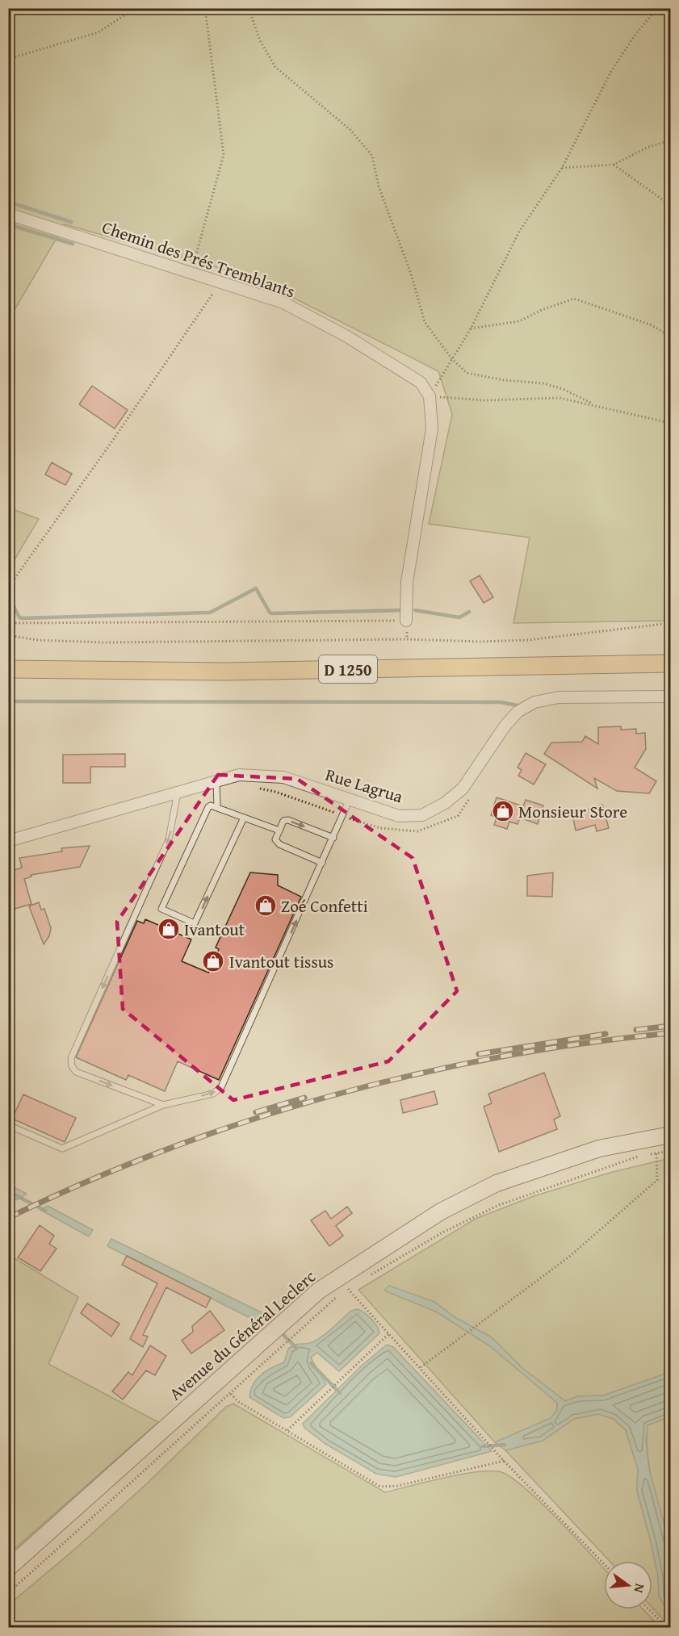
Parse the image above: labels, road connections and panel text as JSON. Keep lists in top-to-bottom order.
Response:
{
  "streets": {
    "main road": ["D 1250", "Avenue du Général Leclerc"],
    "street": ["Chemin des Prés Tremblants", "Rue Lagrua"]
  },
  "places": {
    "shop": [
      "Monsieur Store",
      "Zoé Confetti",
      "Ivantout",
      "Ivantout tissus"
    ]
  },
  "north": "right"
}
